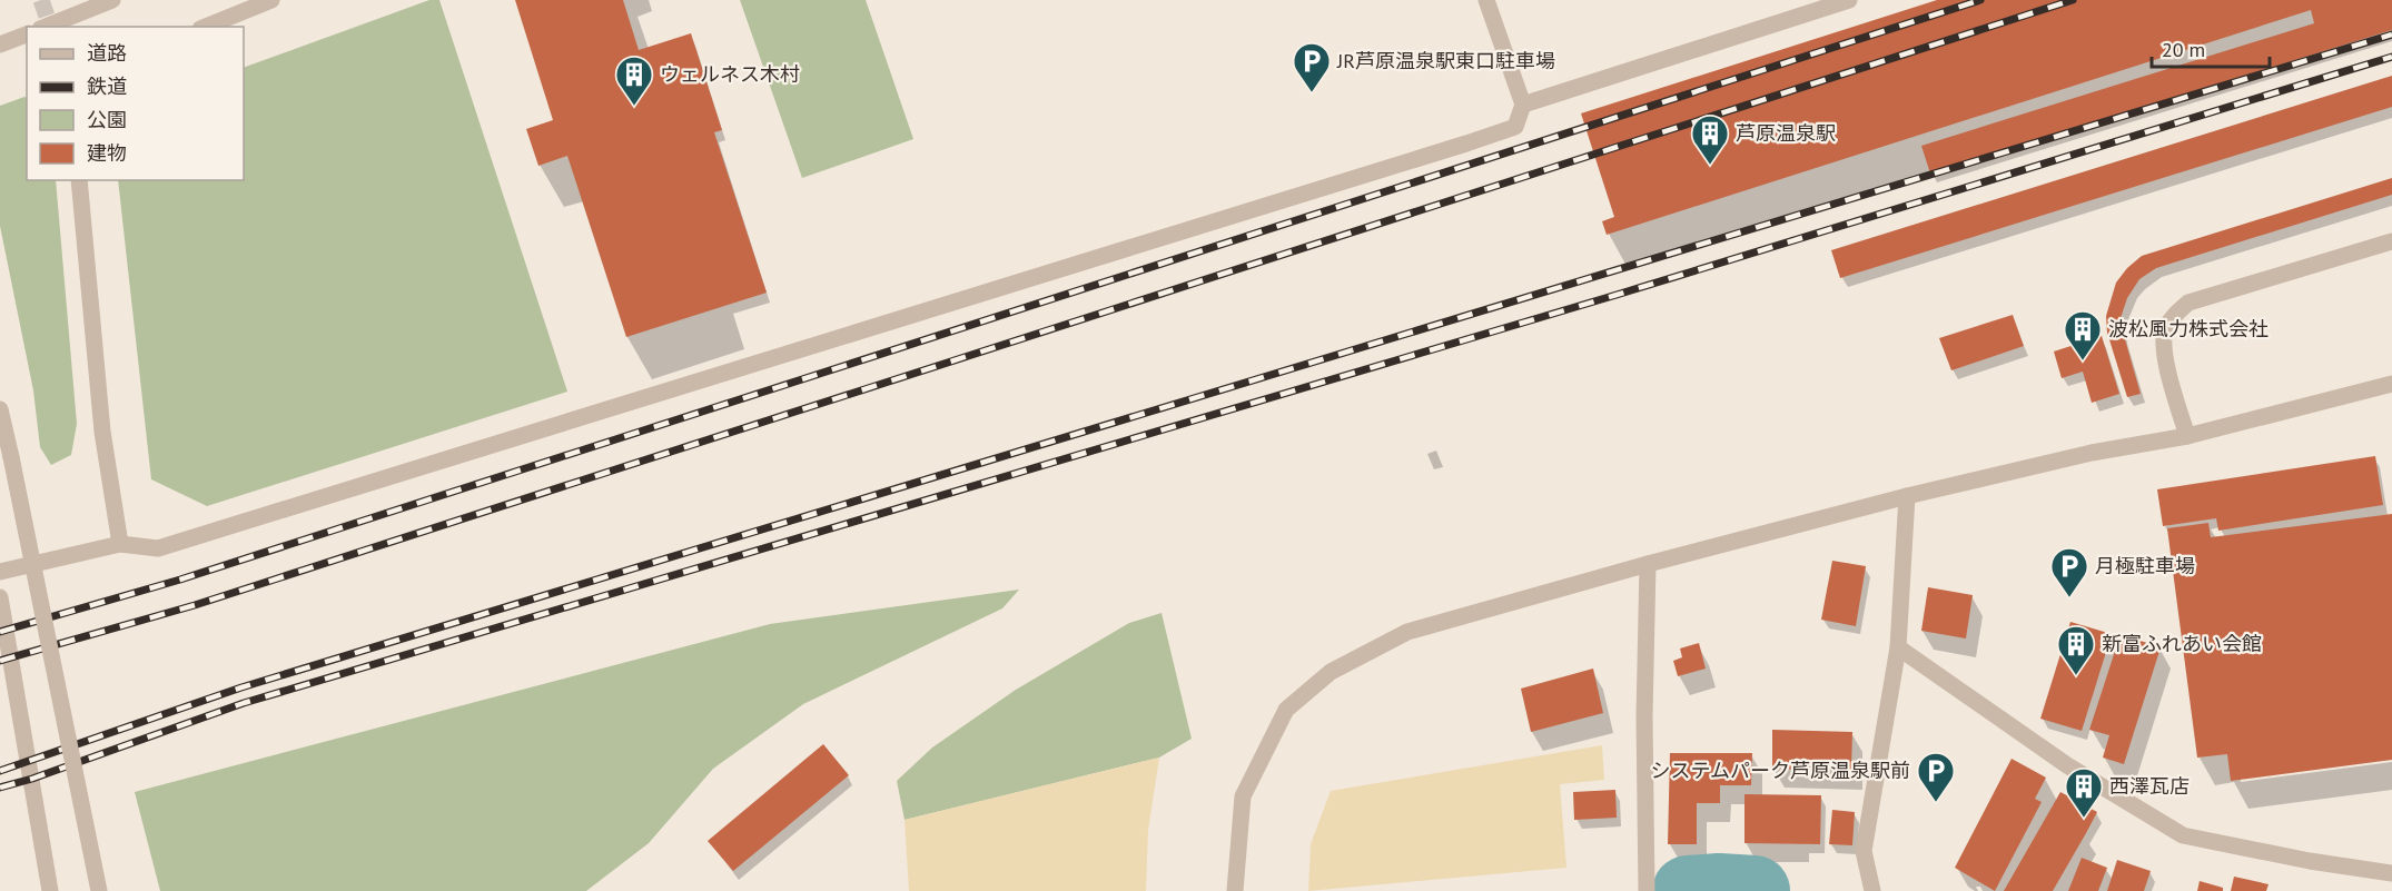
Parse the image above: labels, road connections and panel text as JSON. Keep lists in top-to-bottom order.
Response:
{
  "places": {
    "parking": ["JR芦原温泉駅東口駐車場", "月極駐車場", "システムパーク芦原温泉駅前"],
    "building": [
      "ウェルネス木村",
      "芦原温泉駅",
      "波松風力株式会社",
      "新富ふれあい会館",
      "西澤瓦店"
    ]
  },
  "legend": [
    "道路",
    "鉄道",
    "公園",
    "建物"
  ],
  "scale_bar": "20 m"
}
